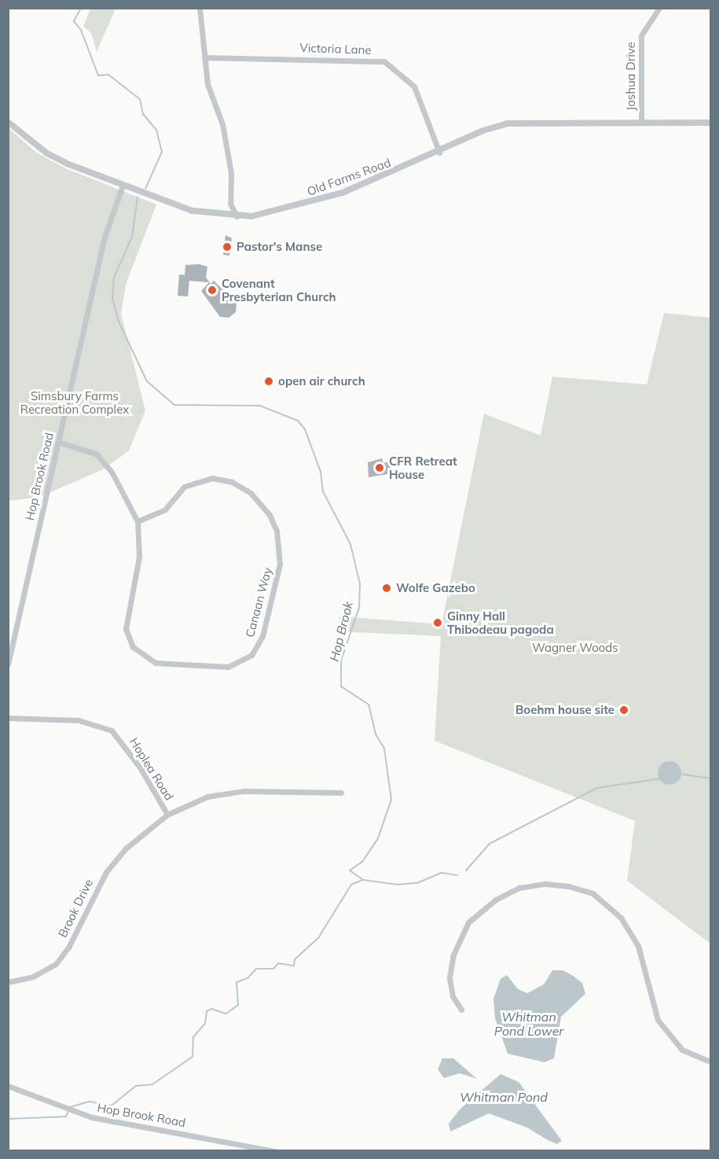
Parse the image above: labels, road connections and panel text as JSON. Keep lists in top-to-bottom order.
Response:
{
  "streets": {
    "street": [
      "Victoria Lane",
      "Joshua Drive",
      "Old Farms Road",
      "Hop Brook Road",
      "Canaan Way",
      "Hoplea Road",
      "Brook Drive"
    ]
  },
  "crossings": [
    ["Victoria Lane", "Old Farms Road"],
    ["Joshua Drive", "Old Farms Road"],
    ["Old Farms Road", "Hop Brook Road"],
    ["Hop Brook Road", "Canaan Way"],
    ["Hoplea Road", "Brook Drive"]
  ],
  "water": ["Hop Brook", "Whitman Pond Lower", "Whitman Pond"],
  "parks": ["Simsbury Farms Recreation Complex", "Wagner Woods"],
  "places": [
    "Pastor's Manse",
    "Covenant Presbyterian Church",
    "open air church",
    "CFR Retreat House",
    "Wolfe Gazebo",
    "Ginny Hall Thibodeau pagoda",
    "Boehm house site"
  ]
}
